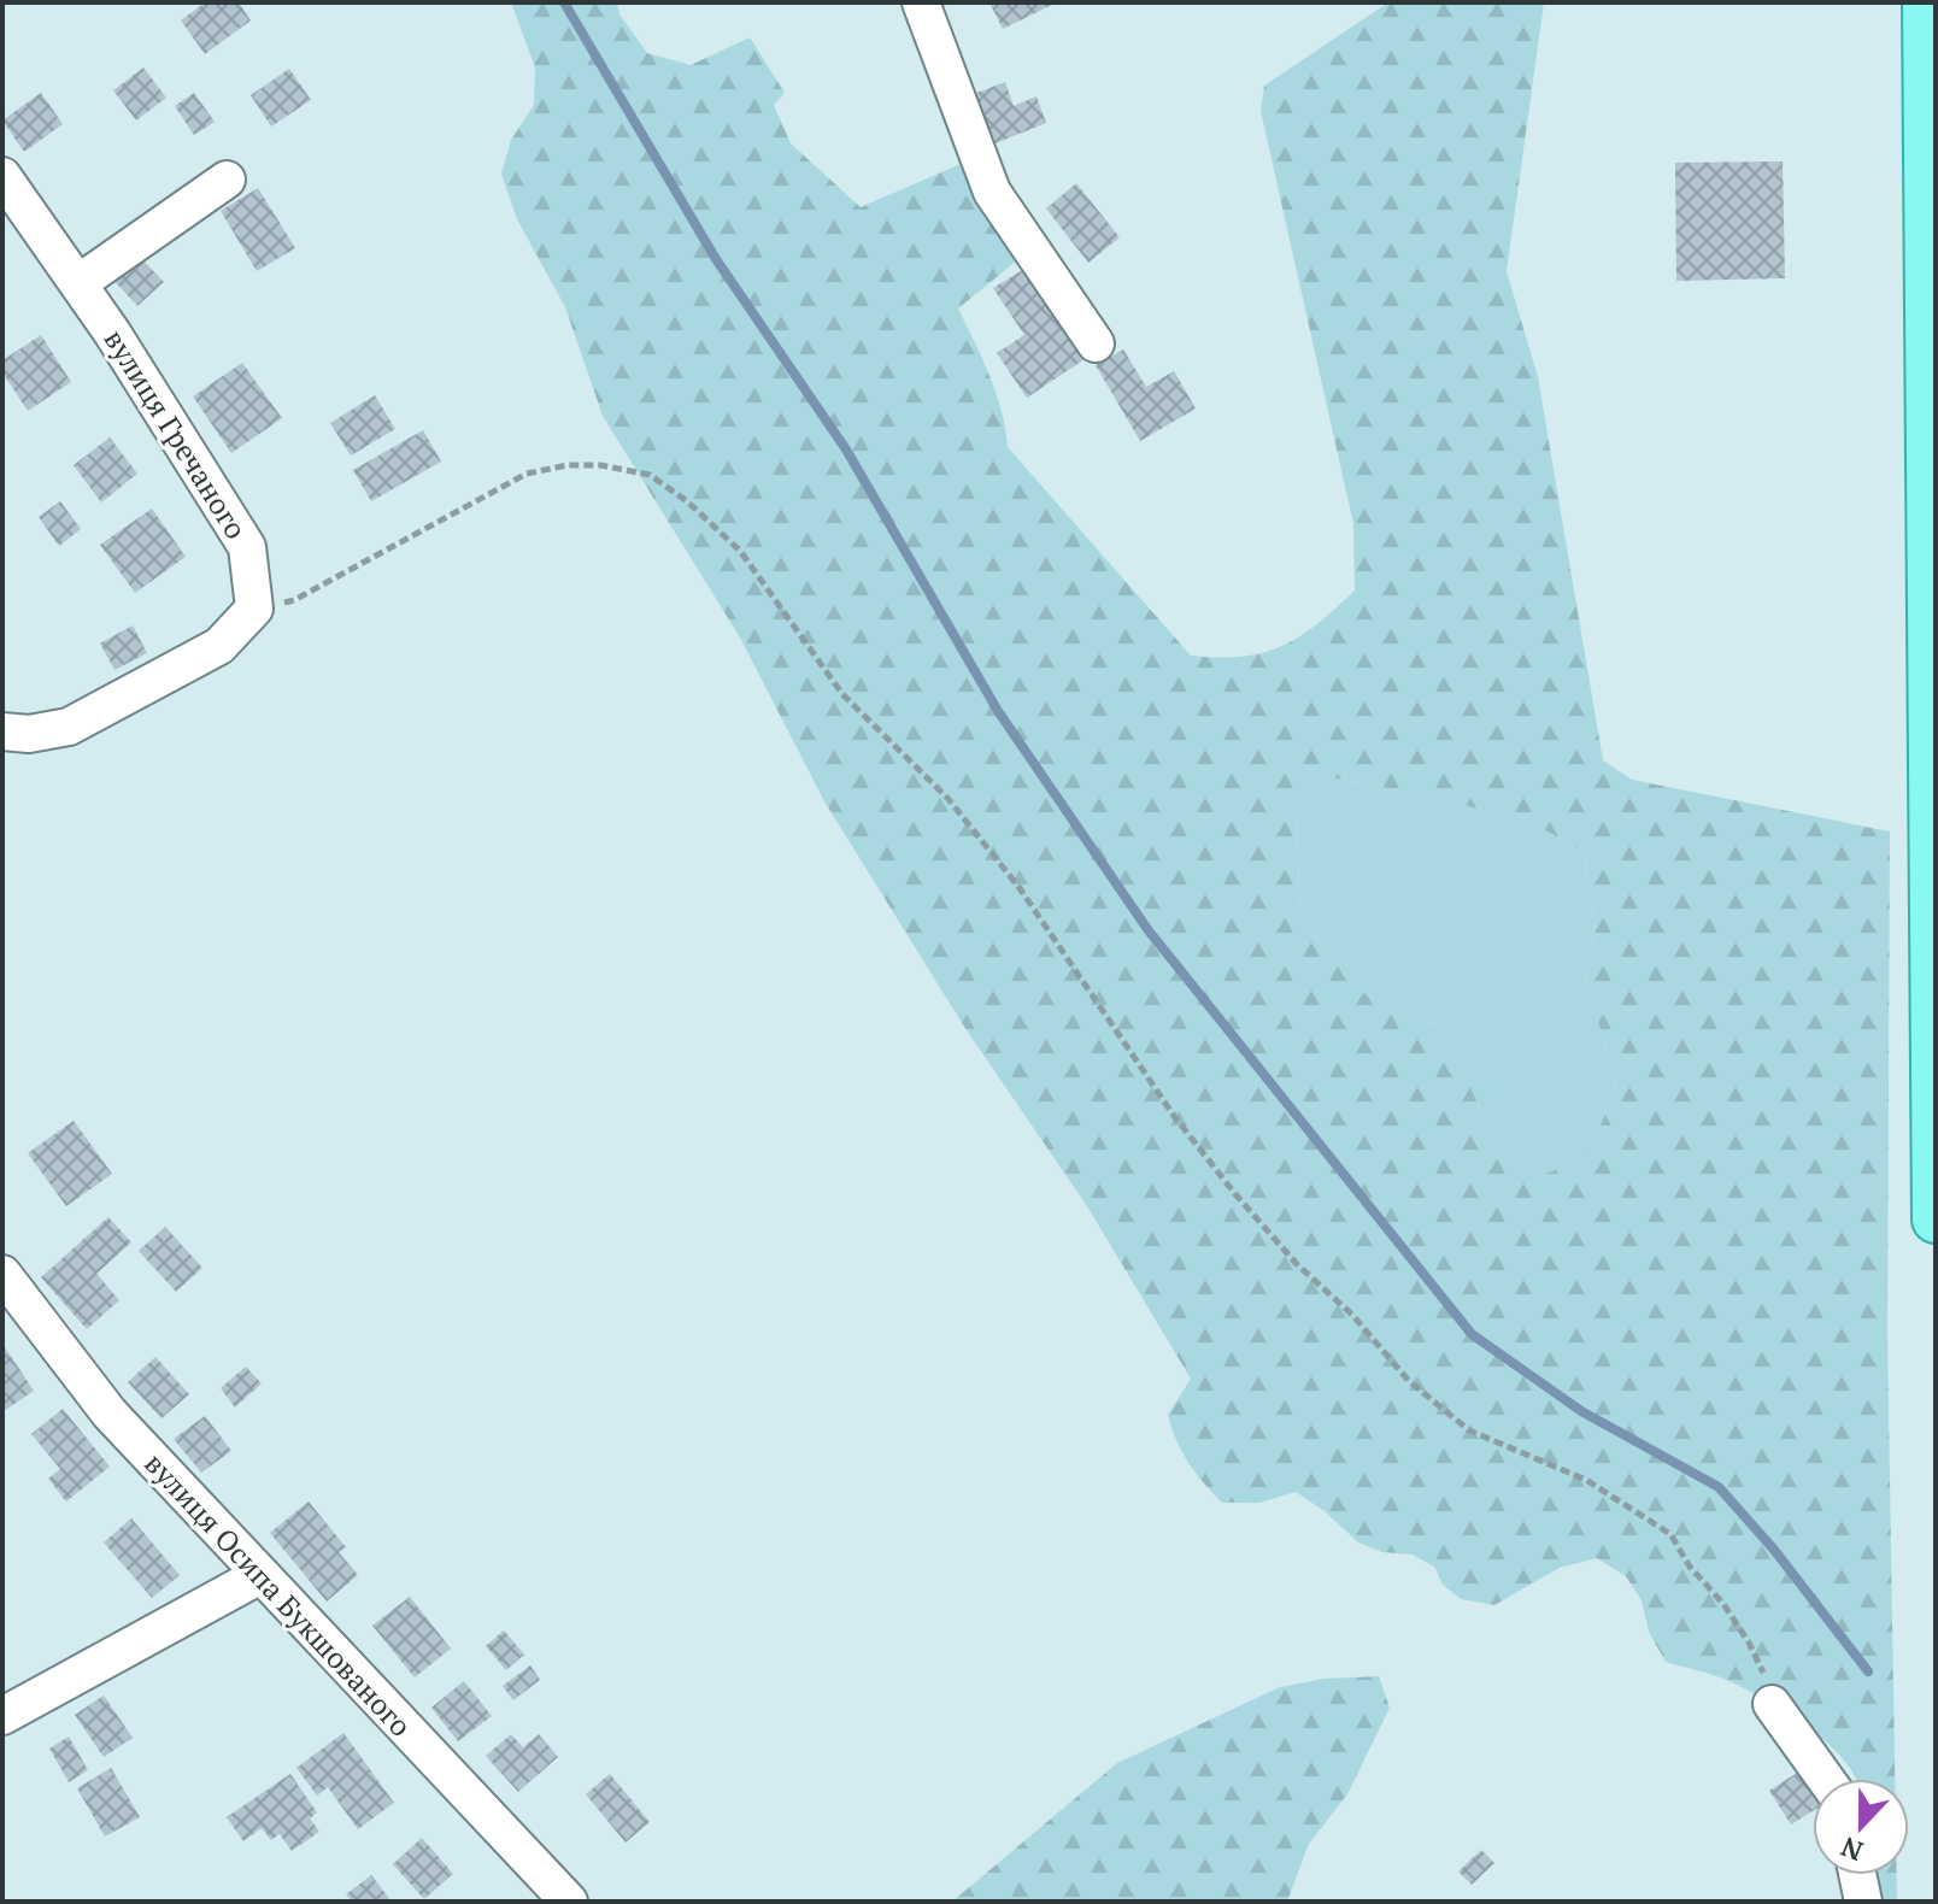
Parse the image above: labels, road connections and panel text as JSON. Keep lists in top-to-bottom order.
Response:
{
  "streets": {
    "street": ["вулиця Гречаного", "вулиця Осипа Букшованого"]
  },
  "north": "bottom"
}
